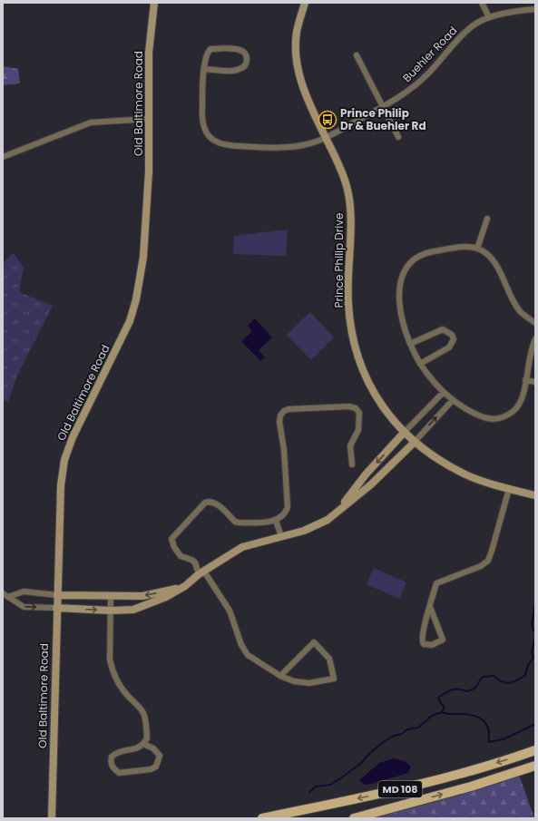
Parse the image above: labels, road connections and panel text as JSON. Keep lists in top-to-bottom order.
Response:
{
  "streets": {
    "main road": ["MD 108"],
    "street": ["Buehler Road", "Old Baltimore Road", "Prince Philip Drive"]
  },
  "crossings": [
    ["Buehler Road", "Prince Philip Drive"]
  ],
  "places": {
    "bus stop": ["Prince Philip Dr & Buehler Rd"]
  }
}
